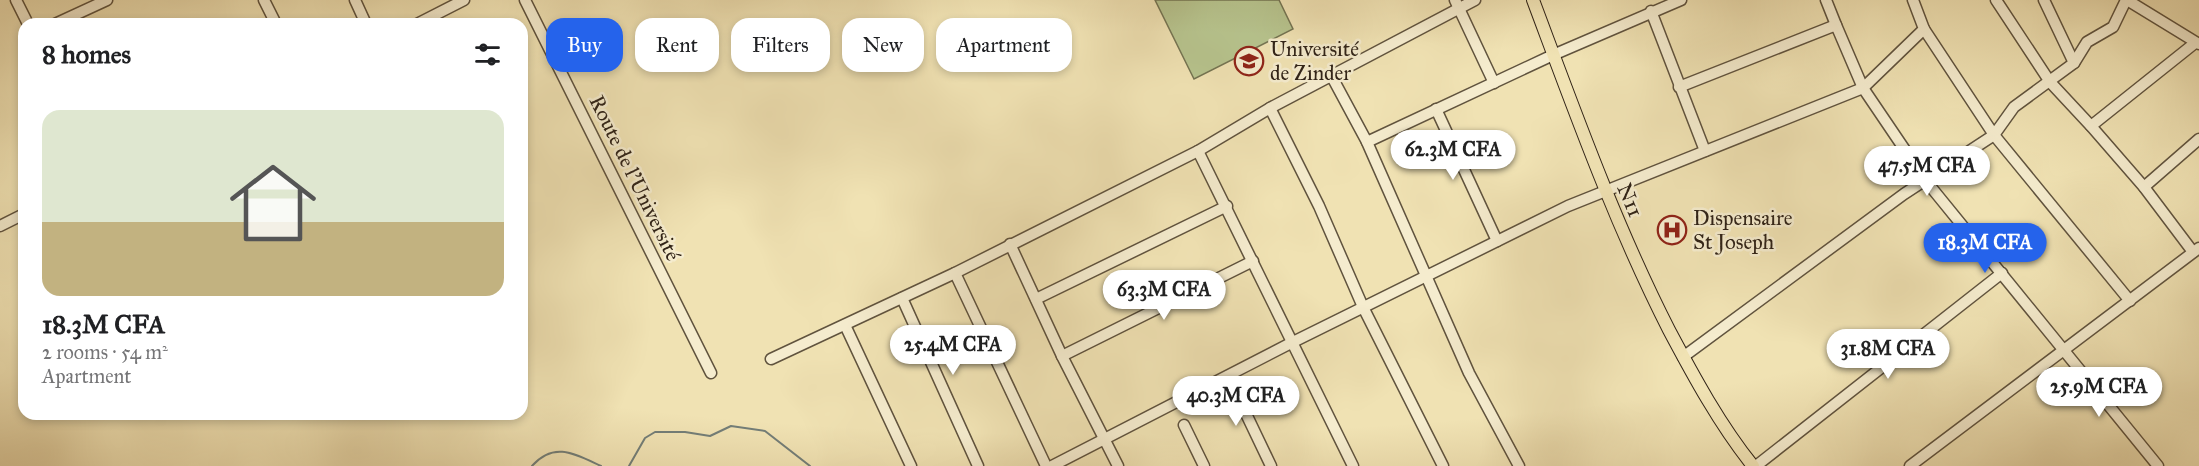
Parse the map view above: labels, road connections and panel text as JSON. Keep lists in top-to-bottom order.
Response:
{
  "streets": {
    "main road": ["N11"],
    "street": ["Route de l'Université"]
  },
  "places": {
    "school or university": ["Université de Zinder"],
    "hospital": ["Dispensaire St Joseph"]
  },
  "page": {
    "chip": [
      "Buy",
      "Rent",
      "Filters",
      "New",
      "Apartment"
    ],
    "heading": "8 homes",
    "list": [
      {
        "name": "18.3M CFA",
        "note": "2 rooms · 54 m² · Apartment"
      }
    ],
    "price": [
      "62.3M CFA",
      "47.5M CFA",
      "18.3M CFA",
      "63.3M CFA",
      "25.4M CFA",
      "31.8M CFA",
      "25.9M CFA",
      "40.3M CFA"
    ]
  }
}
